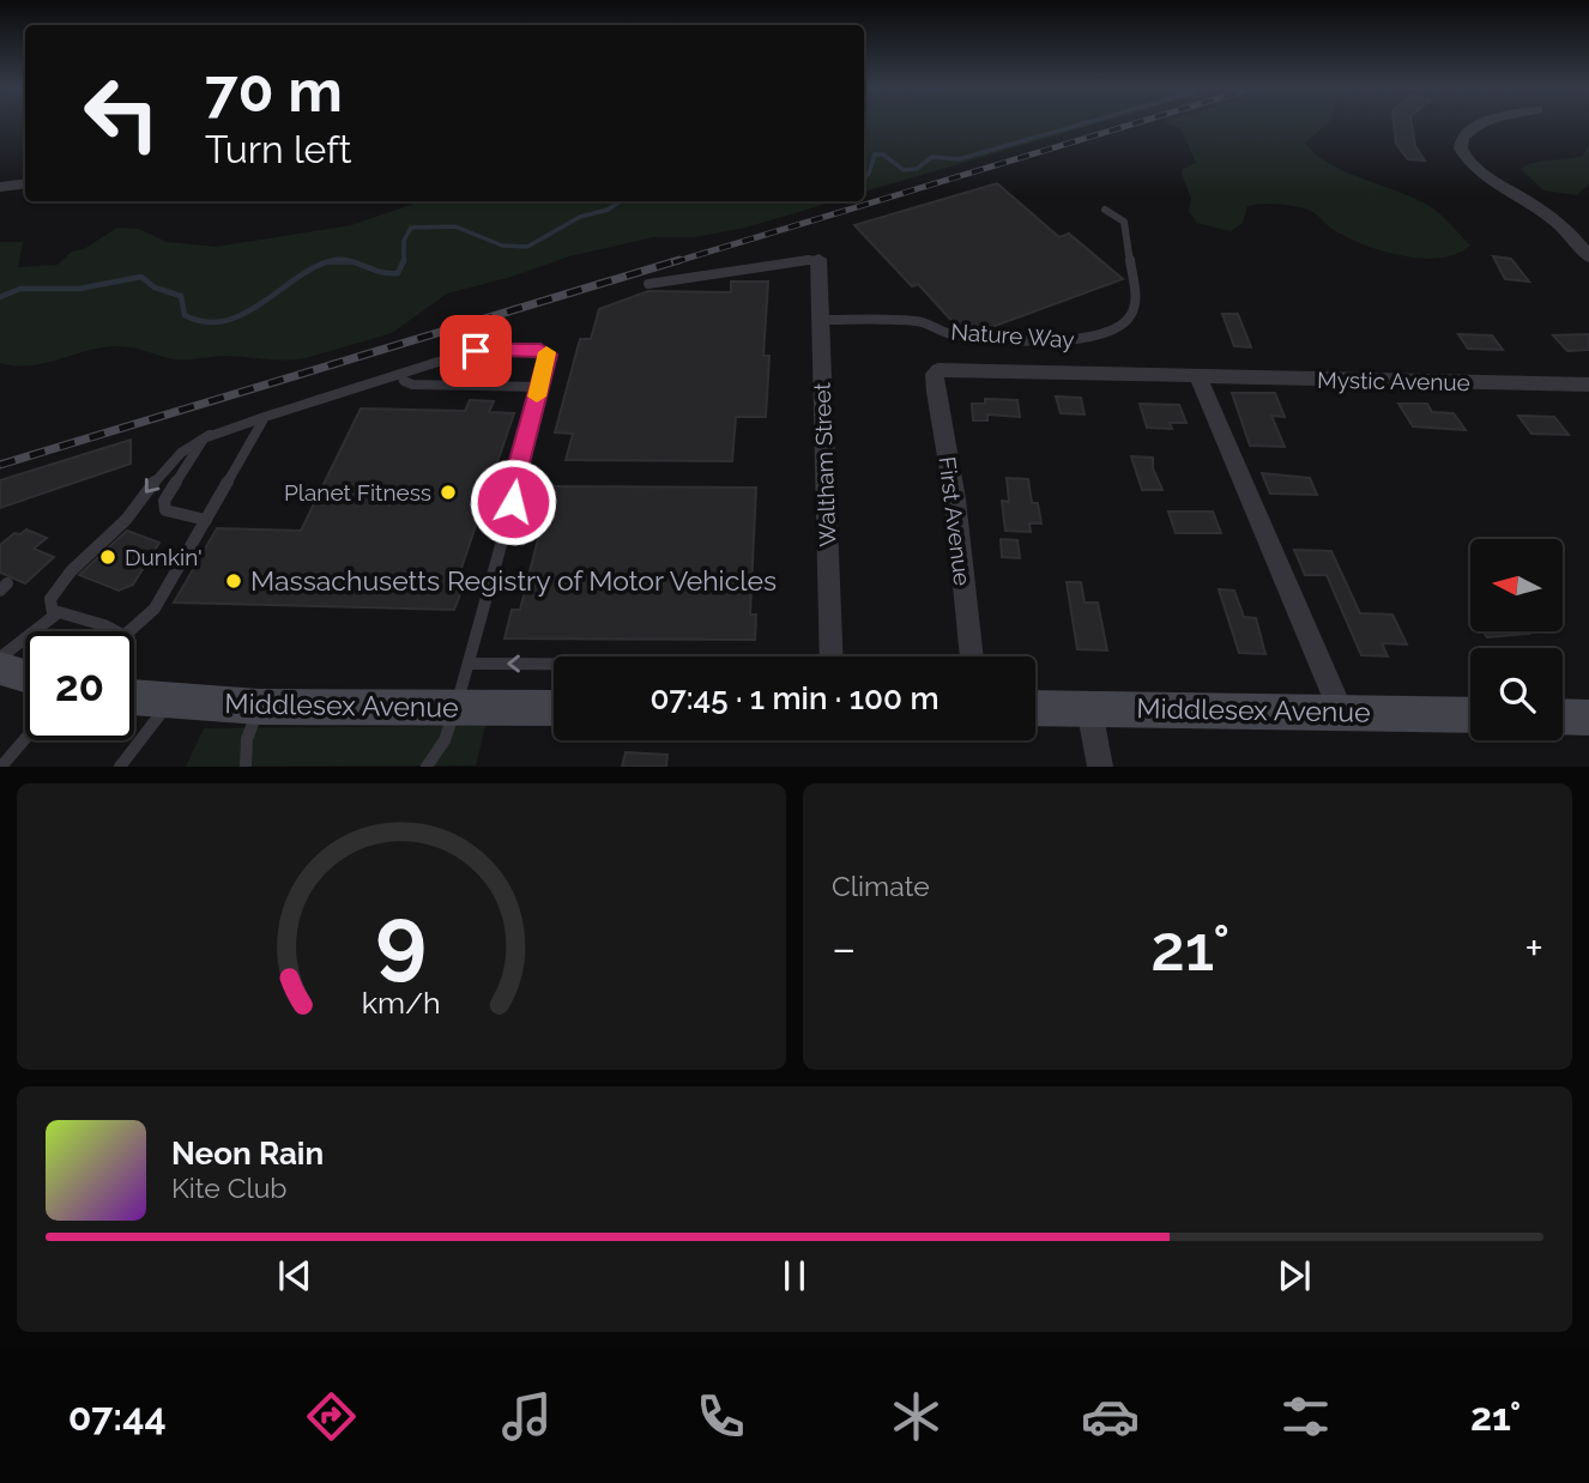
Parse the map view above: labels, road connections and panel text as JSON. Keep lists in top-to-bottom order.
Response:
{
  "streets": {
    "main road": ["Middlesex Avenue"],
    "street": ["Mystic Avenue", "Waltham Street", "First Avenue"],
    "lane": ["Nature Way"]
  },
  "crossings": [
    ["Nature Way", "Waltham Street"],
    ["Mystic Avenue", "First Avenue"]
  ],
  "places": ["Planet Fitness", "Dunkin'", "Massachusetts Registry of Motor Vehicles"],
  "north": "left",
  "page": {
    "turn": ["70 m", "Turn left"],
    "limit": "20",
    "trip": "07:45 · 1 min · 100 m",
    "tile": "Climate",
    "heat": ["−", "21°", "+"],
    "song": ["Neon Rain", "Kite Club"],
    "tabs": ["07:44", "21°"],
    "gauge": ["9", "km/h"]
  }
}
